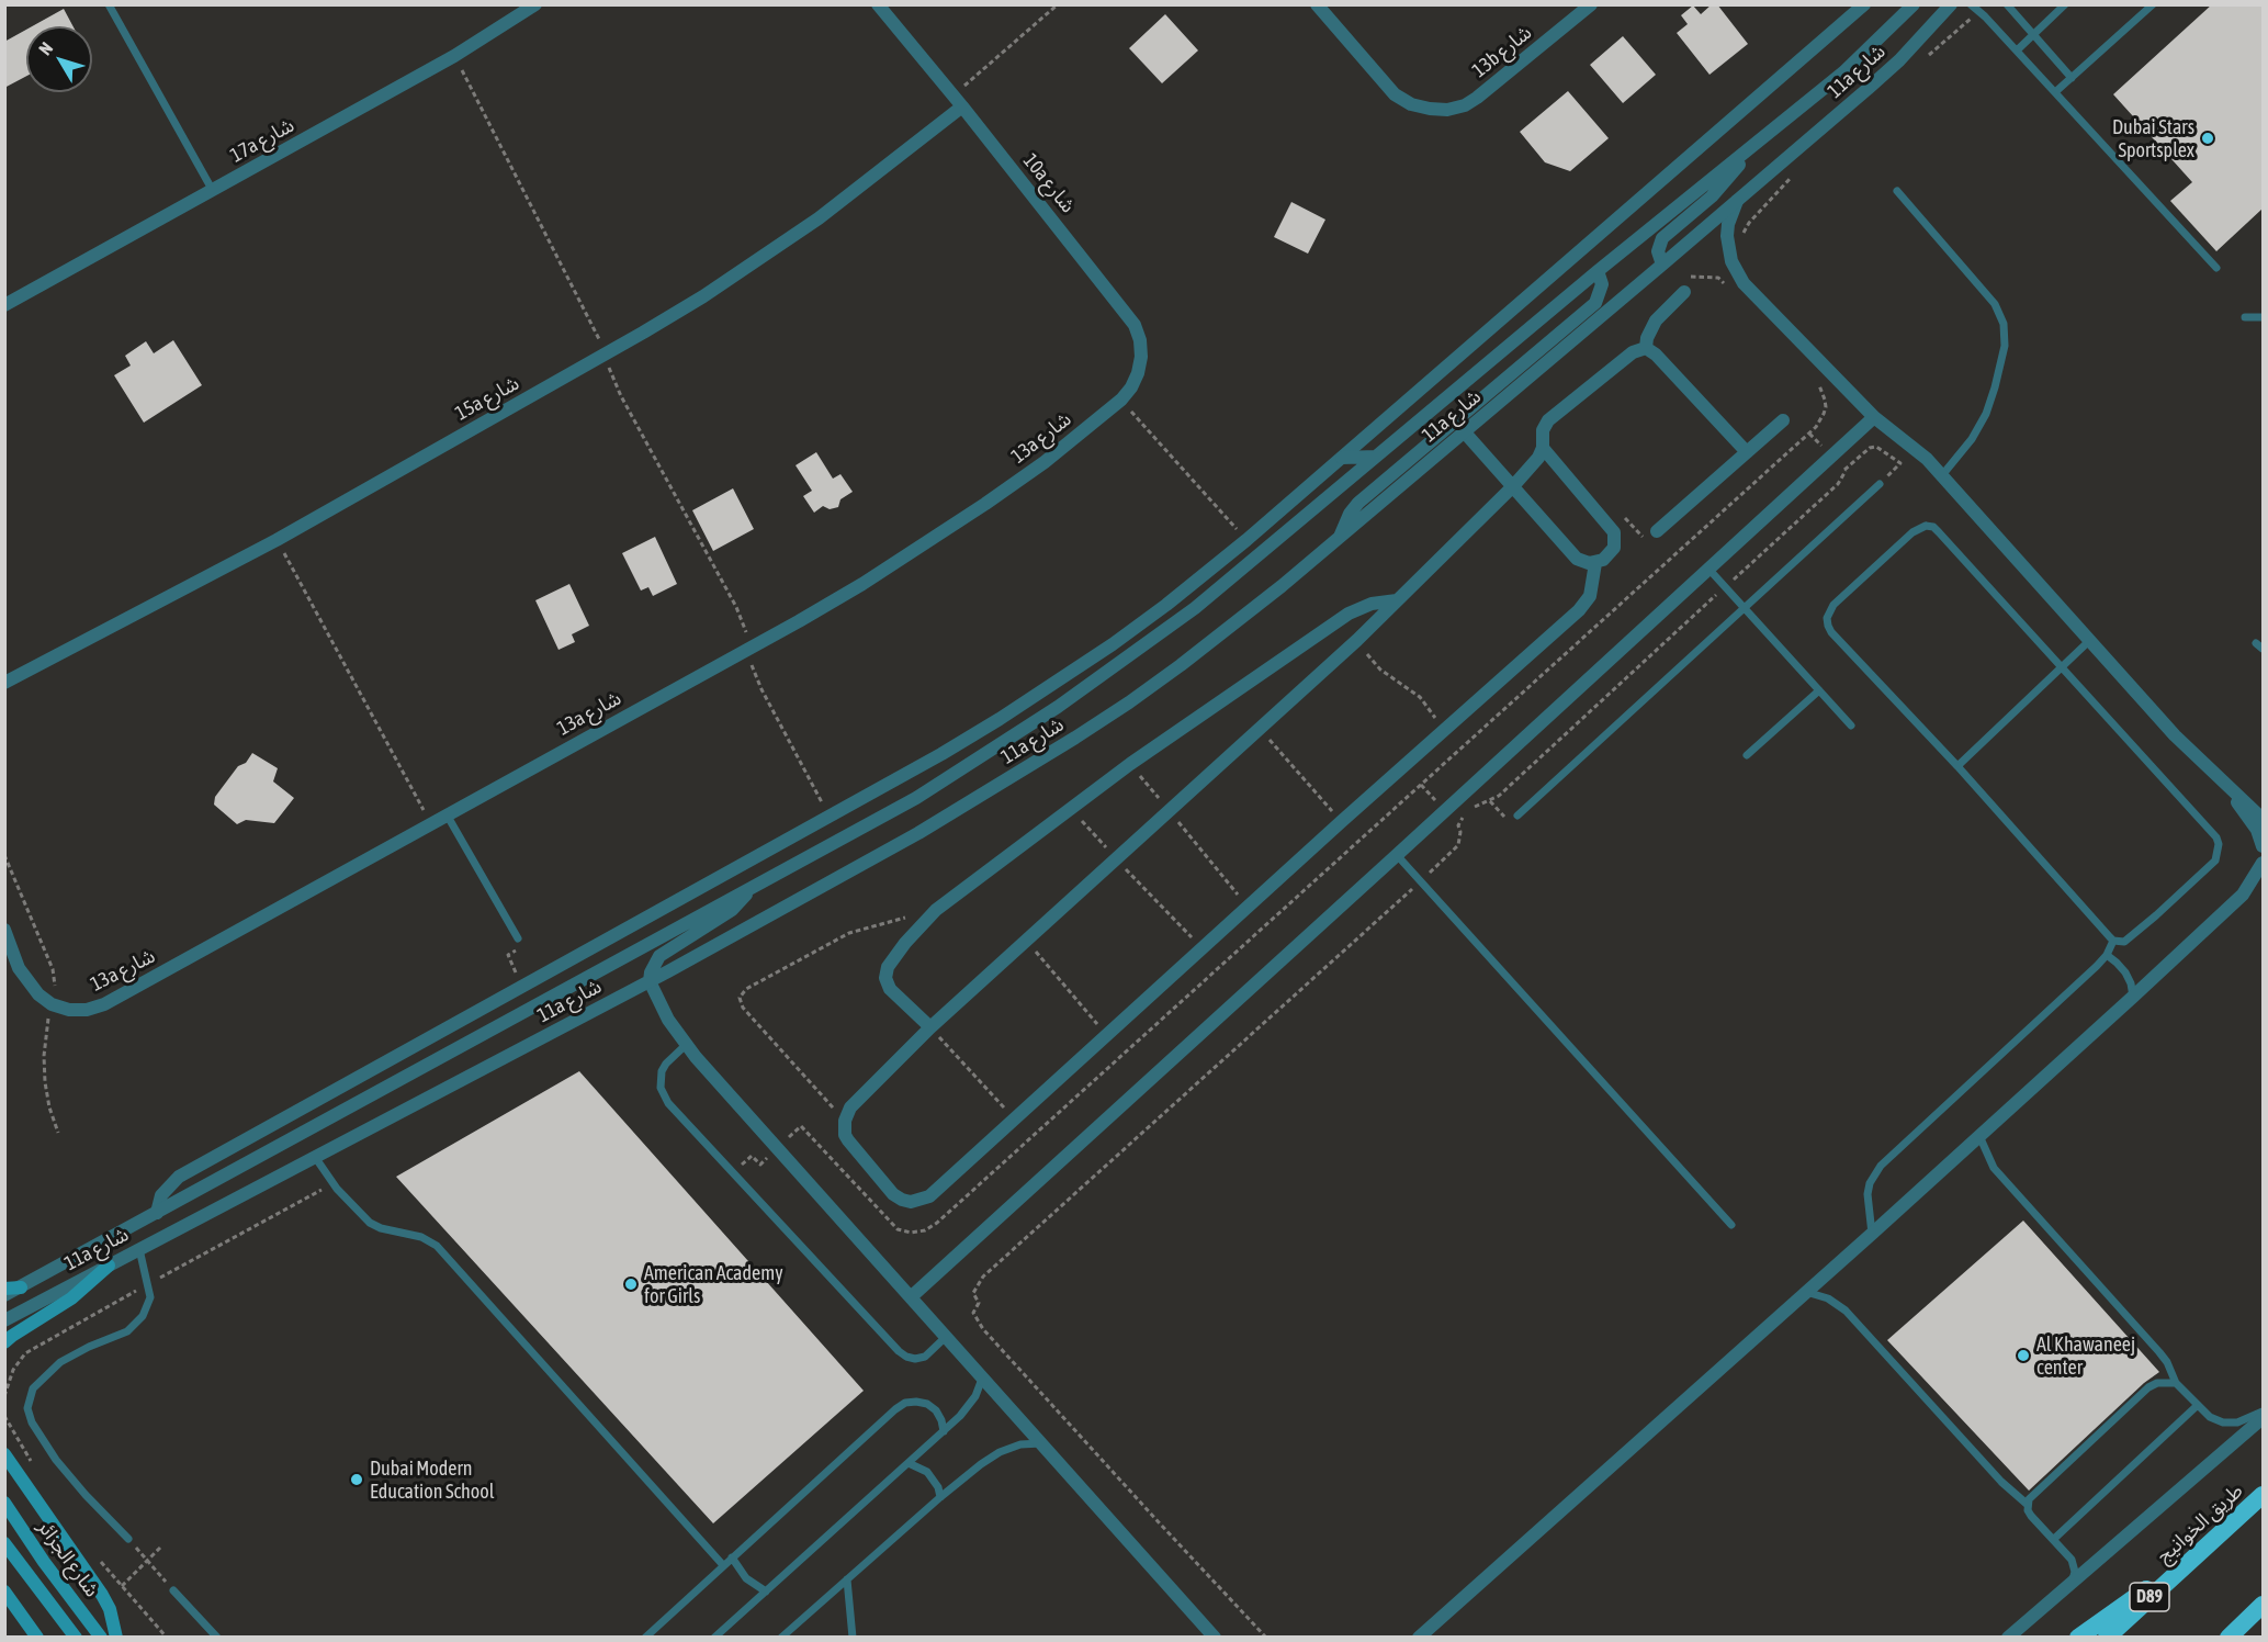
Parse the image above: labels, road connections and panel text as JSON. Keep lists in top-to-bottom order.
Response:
{
  "streets": {
    "highway": ["طريق الخوانيج", "D89"],
    "main road": ["شارع الجزائر"],
    "street": [
      "13b شارع",
      "11a شارع",
      "17a شارع",
      "10a شارع",
      "15a شارع",
      "13a شارع"
    ]
  },
  "crossings": [
    ["10a شارع", "15a شارع"],
    ["10a شارع", "13a شارع"]
  ],
  "places": [
    "Dubai Stars Sportsplex",
    "American Academy for Girls",
    "Al Khawaneej center",
    "Dubai Modern Education School"
  ],
  "north": "top left"
}
